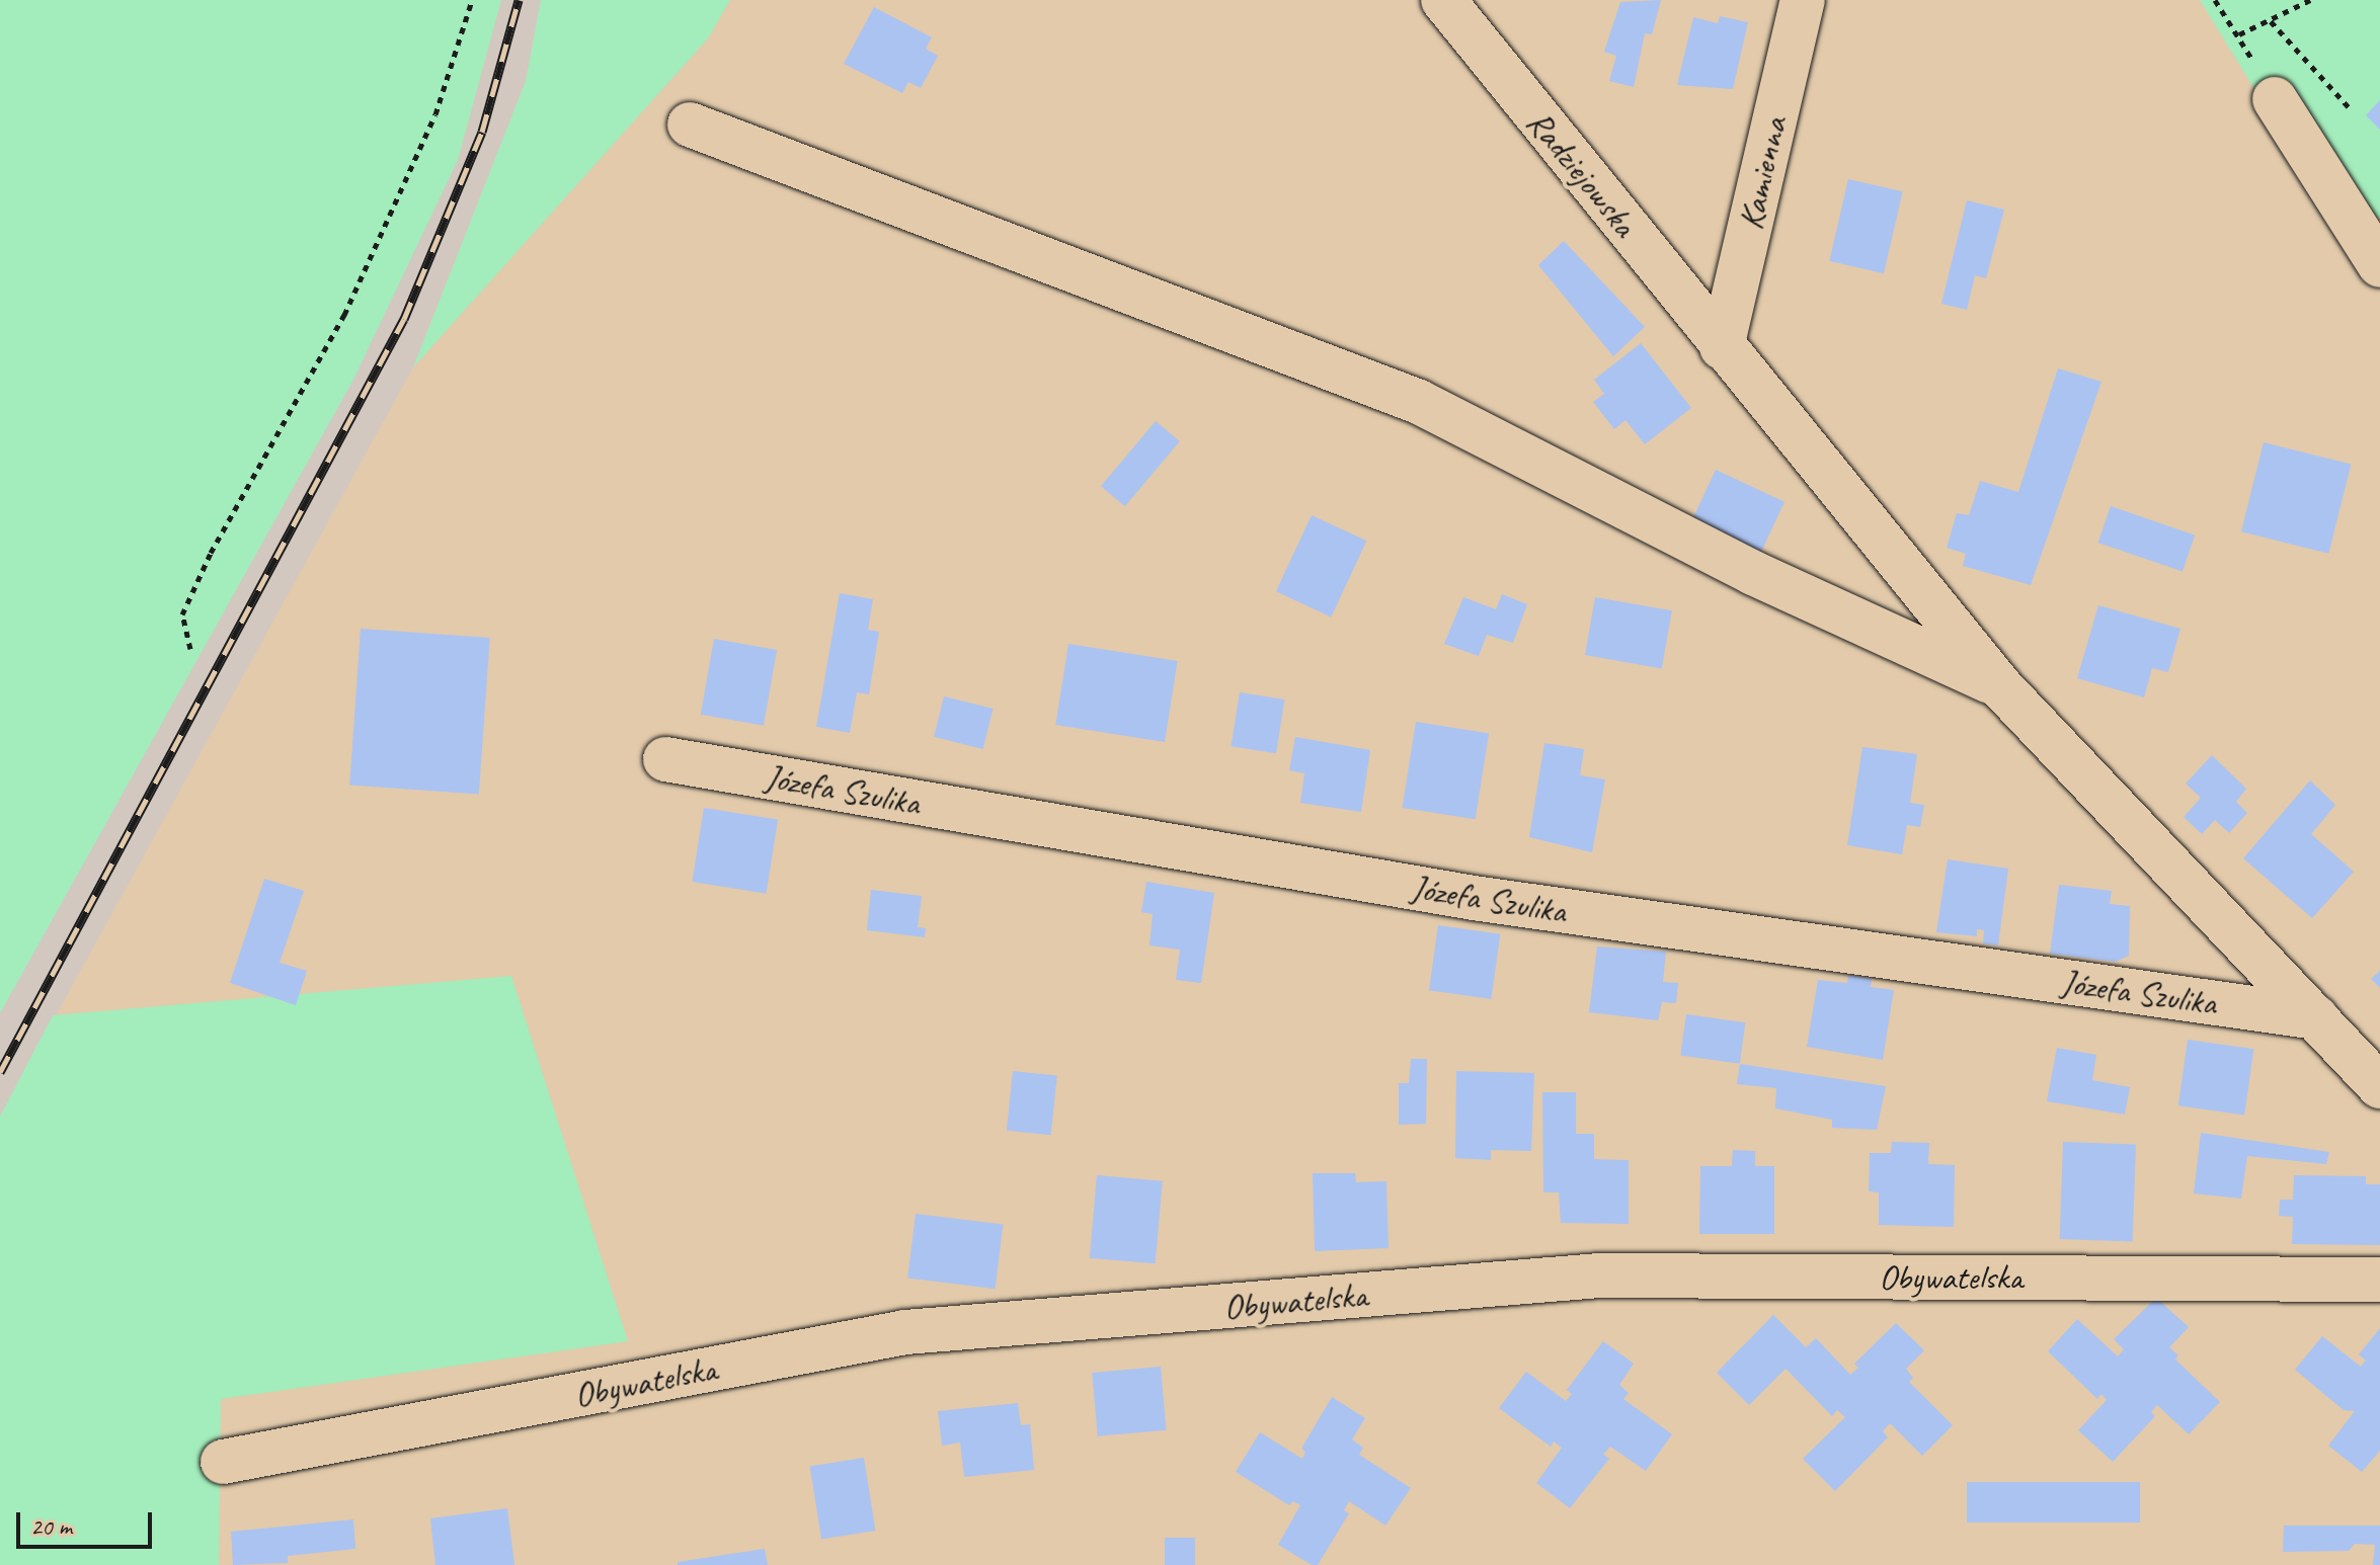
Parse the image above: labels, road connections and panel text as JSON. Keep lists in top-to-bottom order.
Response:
{
  "streets": {
    "street": [
      "Radziejowska",
      "Kamienna",
      "Józefa Szulika",
      "Obywatelska"
    ]
  },
  "crossings": [
    ["Radziejowska", "Kamienna"],
    ["Radziejowska", "Józefa Szulika"],
    ["Kamienna", "Józefa Szulika"]
  ],
  "scale_bar": "20 m"
}
